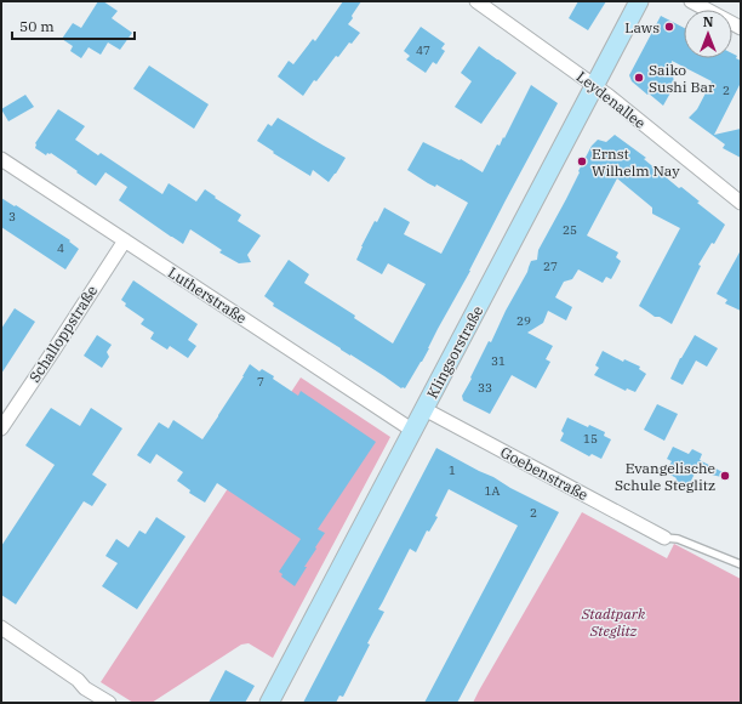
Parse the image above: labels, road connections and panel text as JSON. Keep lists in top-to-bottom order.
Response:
{
  "streets": {
    "street": [
      "Leydenallee",
      "Lutherstraße",
      "Schalloppstraße",
      "Klingsorstraße",
      "Goebenstraße"
    ]
  },
  "crossings": [
    ["Leydenallee", "Klingsorstraße"],
    ["Lutherstraße", "Schalloppstraße"],
    ["Lutherstraße", "Klingsorstraße"],
    ["Klingsorstraße", "Goebenstraße"]
  ],
  "parks": ["Stadtpark Steglitz"],
  "places": [
    "Laws",
    "Saiko Sushi Bar",
    "Ernst Wilhelm Nay",
    "Evangelische Schule Steglitz"
  ],
  "house_numbers": [
    "47",
    "2",
    "3",
    "25",
    "4",
    "27",
    "29",
    "31",
    "7",
    "33",
    "15",
    "1",
    "1A",
    "2"
  ],
  "scale_bar": "50 m",
  "north": "top"
}
